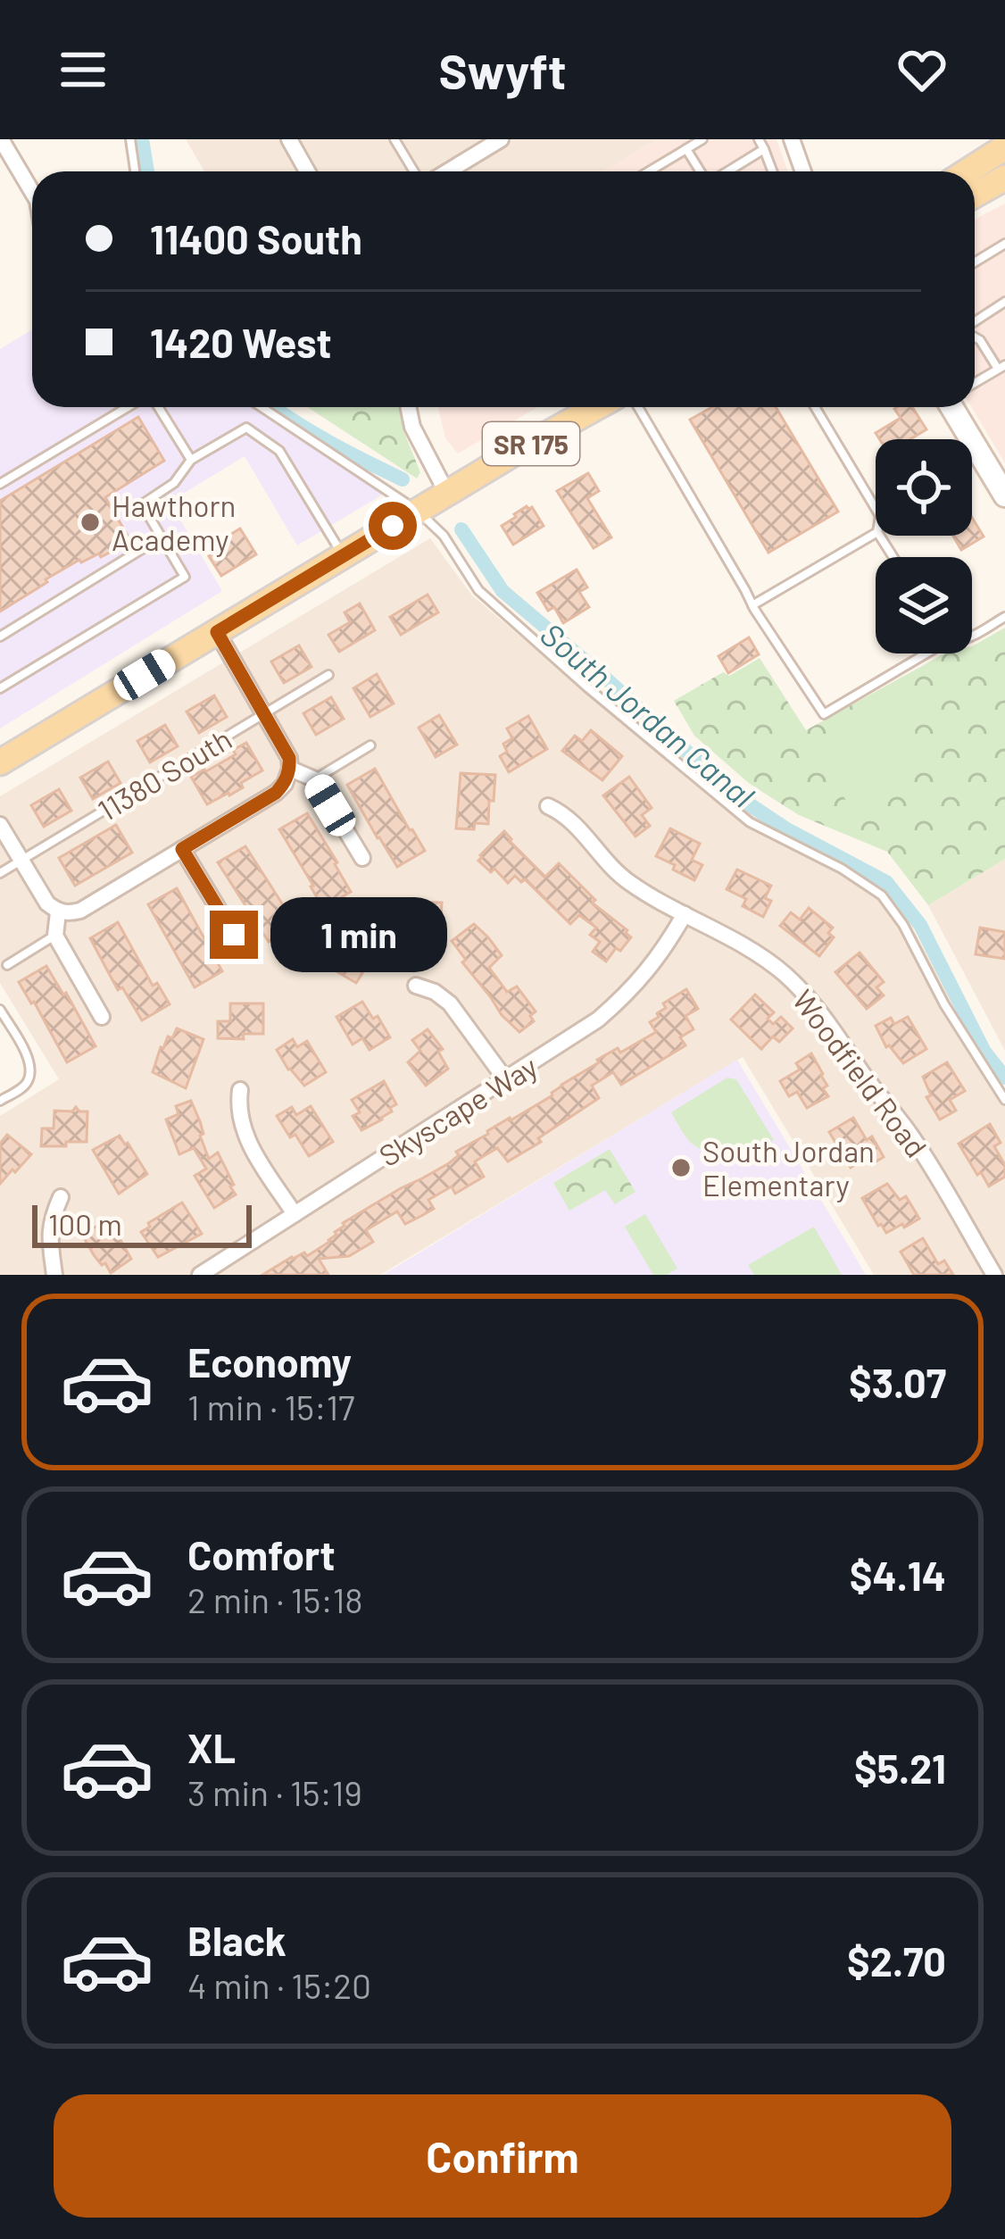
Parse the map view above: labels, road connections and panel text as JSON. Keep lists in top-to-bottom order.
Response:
{
  "streets": {
    "main road": ["SR 175"],
    "street": ["Woodfield Road", "Skyscape Way"],
    "lane": ["11380 South"]
  },
  "crossings": [
    ["Woodfield Road", "Skyscape Way"]
  ],
  "water": ["South Jordan Canal"],
  "places": ["Hawthorn Academy", "South Jordan Elementary"],
  "scale_bar": "100 m",
  "page": {
    "header": "Swyft",
    "banner": ["11400 South", "1420 West"],
    "bubble": "1 min",
    "scale": "100 m",
    "list": [
      {
        "name": "Economy",
        "note": "1 min · 15:17",
        "value": "$3.07"
      },
      {
        "name": "Comfort",
        "note": "2 min · 15:18",
        "value": "$4.14"
      },
      {
        "name": "XL",
        "note": "3 min · 15:19",
        "value": "$5.21"
      },
      {
        "name": "Black",
        "note": "4 min · 15:20",
        "value": "$2.70"
      }
    ],
    "buttons": "Confirm"
  }
}
